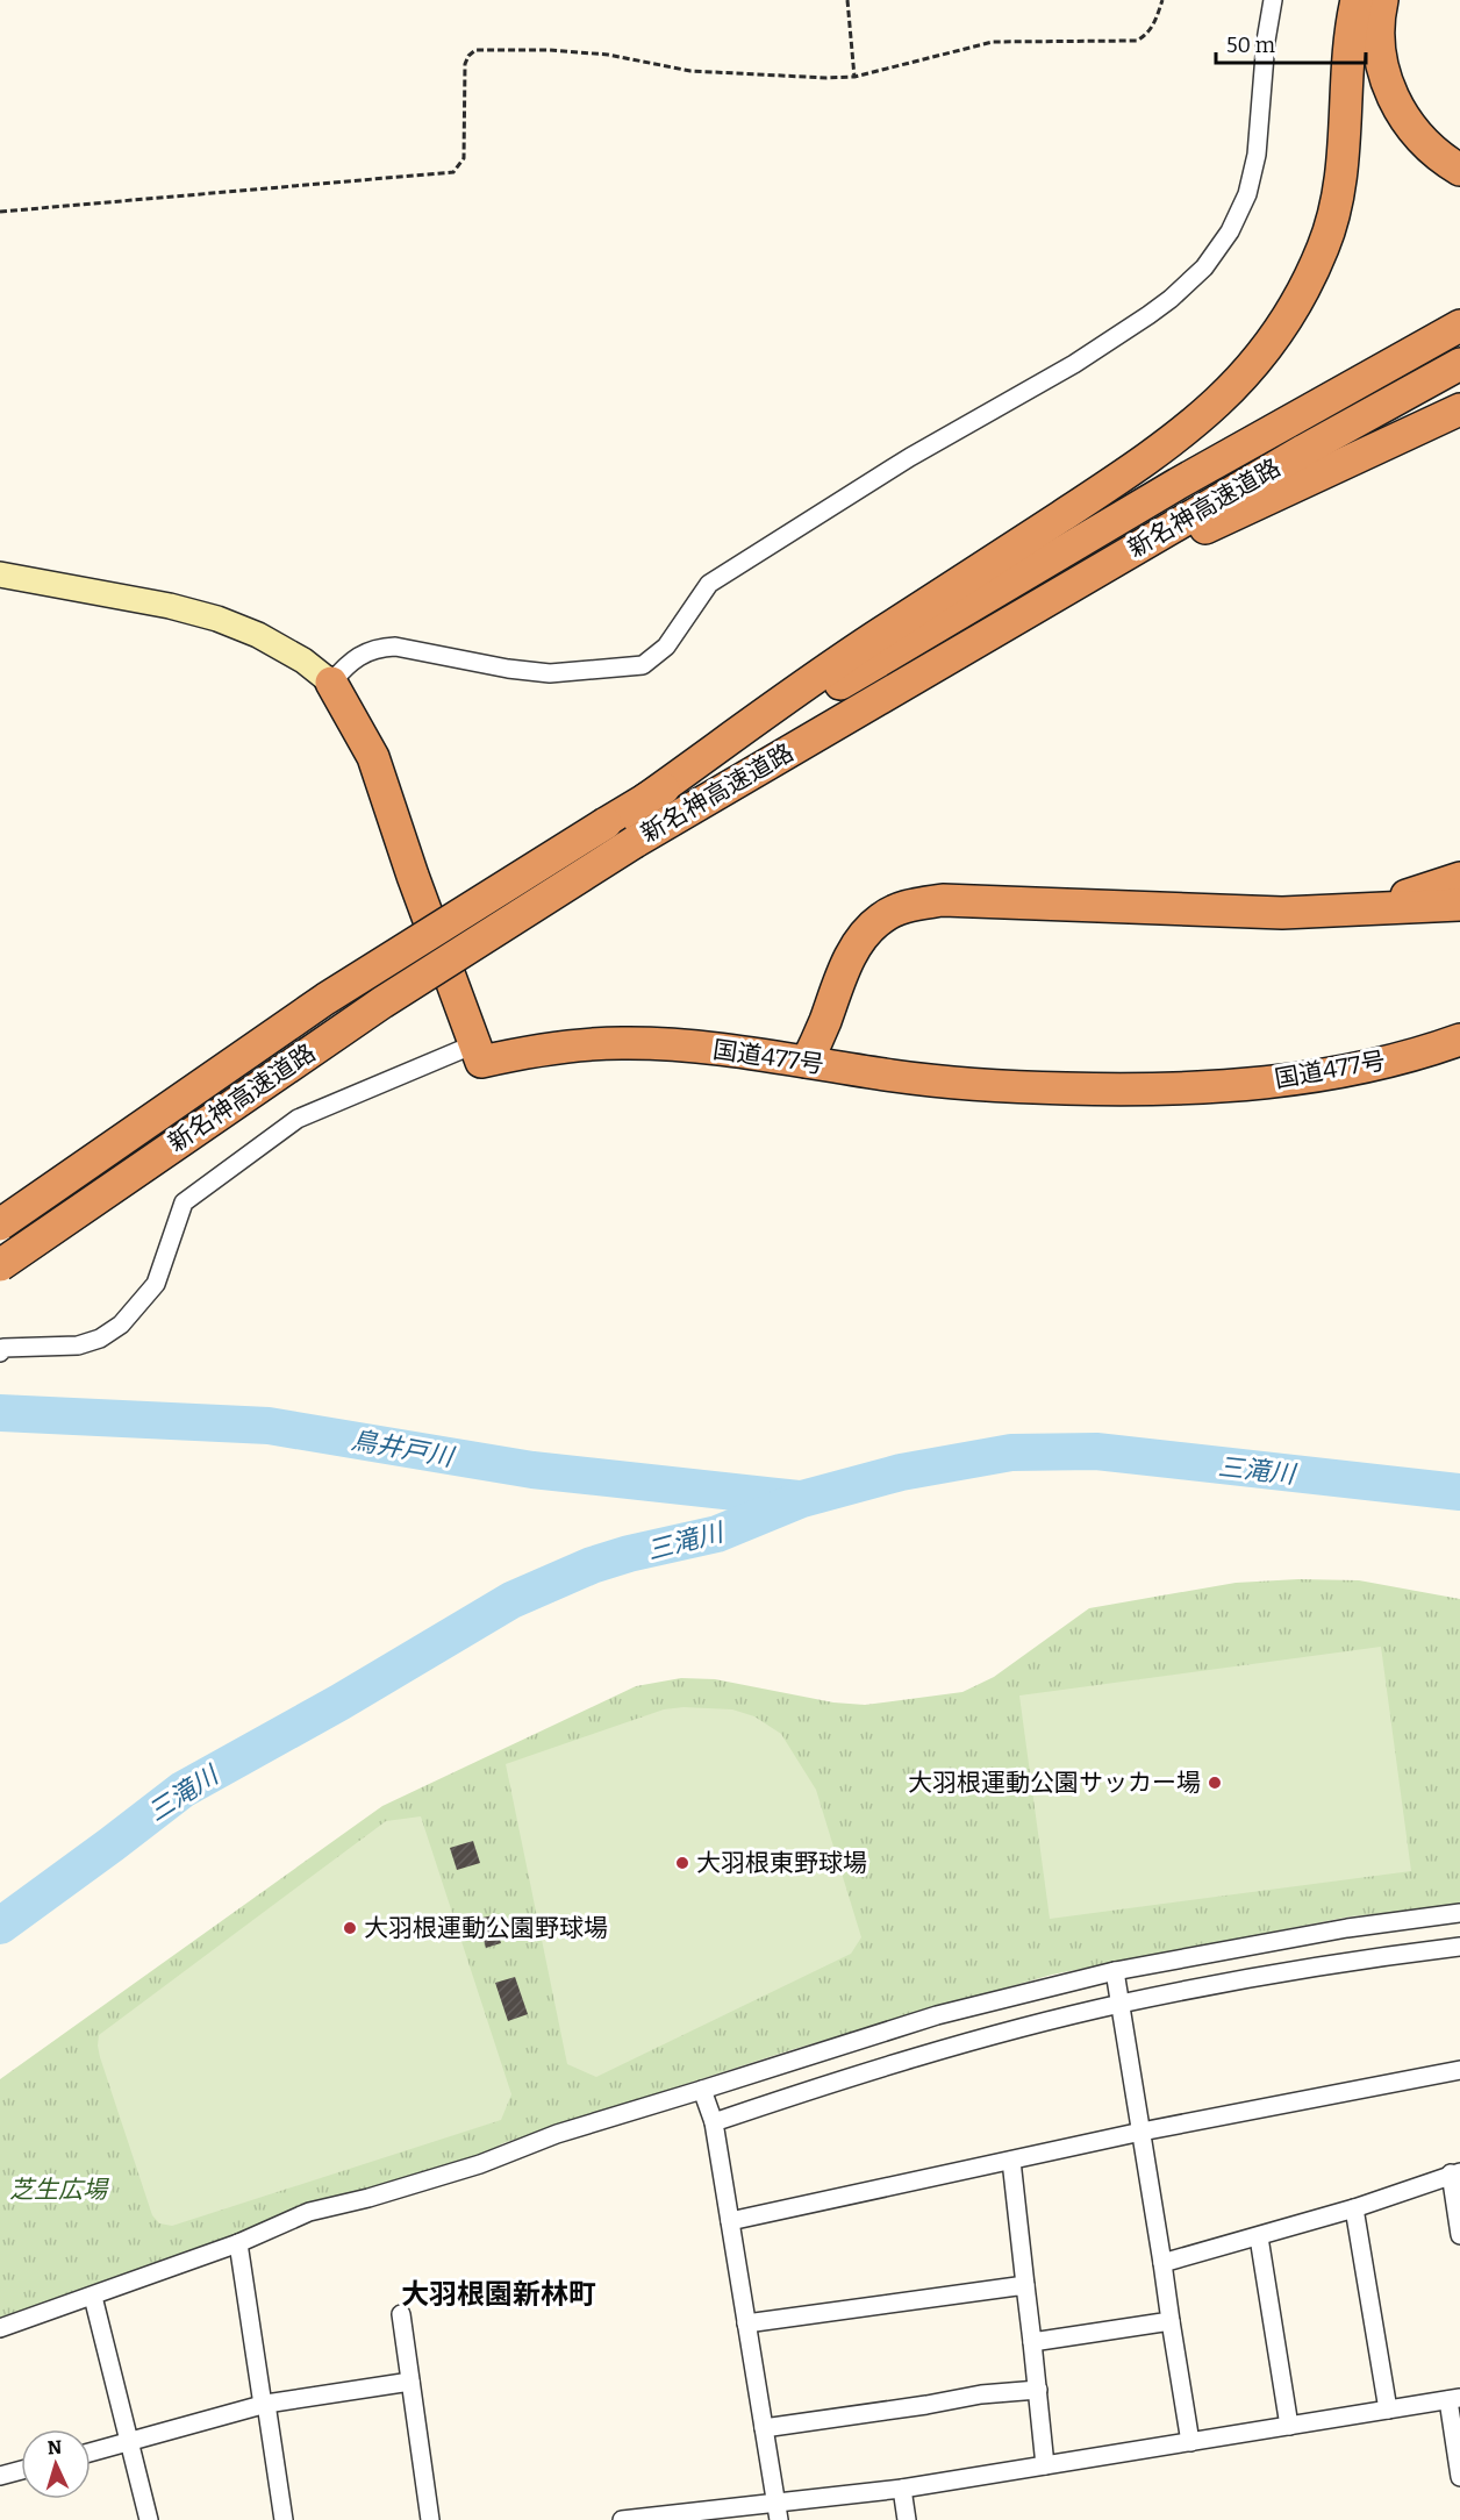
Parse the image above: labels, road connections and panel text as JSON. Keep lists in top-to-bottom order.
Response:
{
  "streets": {
    "highway": ["新名神高速道路", "国道477号"]
  },
  "districts": ["大羽根園新林町"],
  "water": ["鳥井戸川", "三滝川"],
  "parks": ["芝生広場"],
  "places": ["大羽根運動公園サッカー場", "大羽根東野球場", "大羽根運動公園野球場"],
  "scale_bar": "50 m",
  "north": "top"
}
